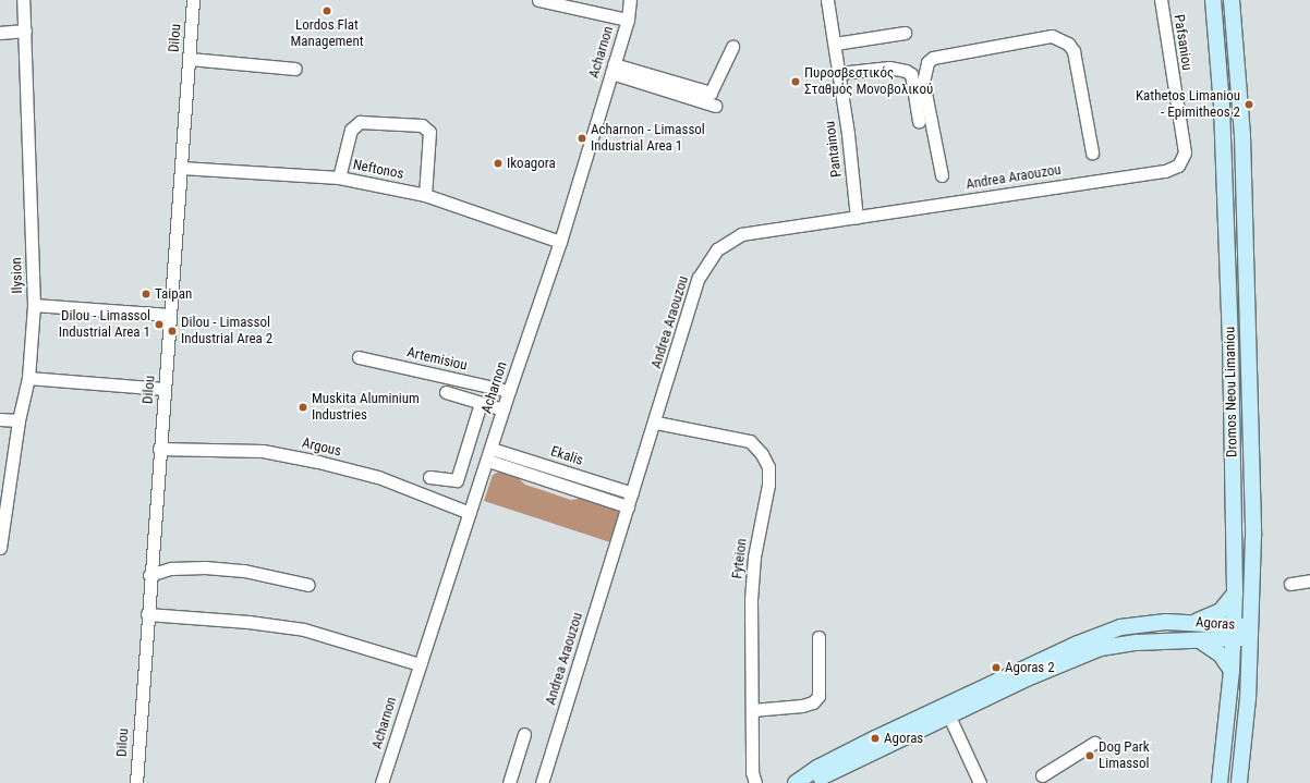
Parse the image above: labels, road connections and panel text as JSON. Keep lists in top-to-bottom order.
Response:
{
  "streets": {
    "main road": ["Dromos Neou Limaniou", "Agoras"],
    "street": [
      "Dilou",
      "Pafsaniou",
      "Acharnon",
      "Pantainou",
      "Neftonos",
      "Andrea Araouzou",
      "Ilysion",
      "Artemisiou",
      "Argous",
      "Ekalis",
      "Fyteion"
    ]
  },
  "crossings": [
    ["Dilou", "Neftonos"],
    ["Dilou", "Argous"],
    ["Pafsaniou", "Andrea Araouzou"],
    ["Acharnon", "Neftonos"],
    ["Acharnon", "Artemisiou"],
    ["Acharnon", "Argous"],
    ["Acharnon", "Ekalis"],
    ["Pantainou", "Andrea Araouzou"],
    ["Andrea Araouzou", "Ekalis"],
    ["Andrea Araouzou", "Fyteion"],
    ["Dromos Neou Limaniou", "Agoras"]
  ],
  "places": [
    "Lordos Flat Management",
    "Πυροσβεστικός Σταθμός Μονοβολικού",
    "Kathetos Limaniou - Epimitheos 2",
    "Acharnon - Limassol Industrial Area 1",
    "Ikoagora",
    "Taipan",
    "Dilou - Limassol Industrial Area 1",
    "Dilou - Limassol Industrial Area 2",
    "Muskita Aluminium Industries",
    "Agoras 2",
    "Agoras",
    "Dog Park Limassol"
  ]
}
